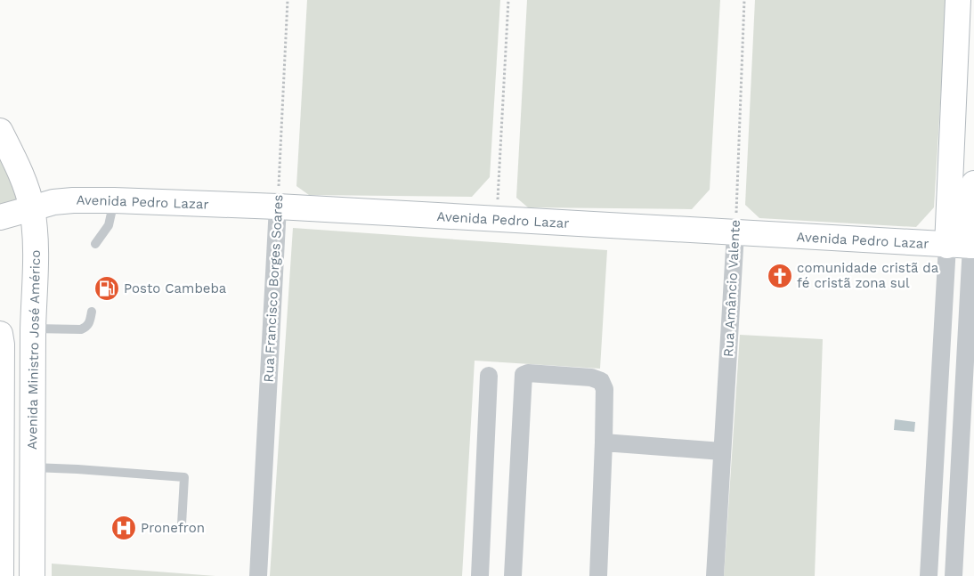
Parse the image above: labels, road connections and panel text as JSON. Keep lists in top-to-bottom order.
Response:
{
  "streets": {
    "main road": ["Avenida Pedro Lazar", "Avenida Ministro José Américo"],
    "street": ["Rua Francisco Borges Soares", "Rua Amâncio Valente"]
  },
  "crossings": [
    ["Avenida Pedro Lazar", "Rua Francisco Borges Soares"],
    ["Avenida Pedro Lazar", "Rua Amâncio Valente"],
    ["Avenida Pedro Lazar", "Avenida Ministro José Américo"]
  ],
  "places": {
    "church": ["comunidade cristã da fé cristã zona sul"],
    "fuel station": ["Posto Cambeba"],
    "hospital": ["Pronefron"]
  }
}
